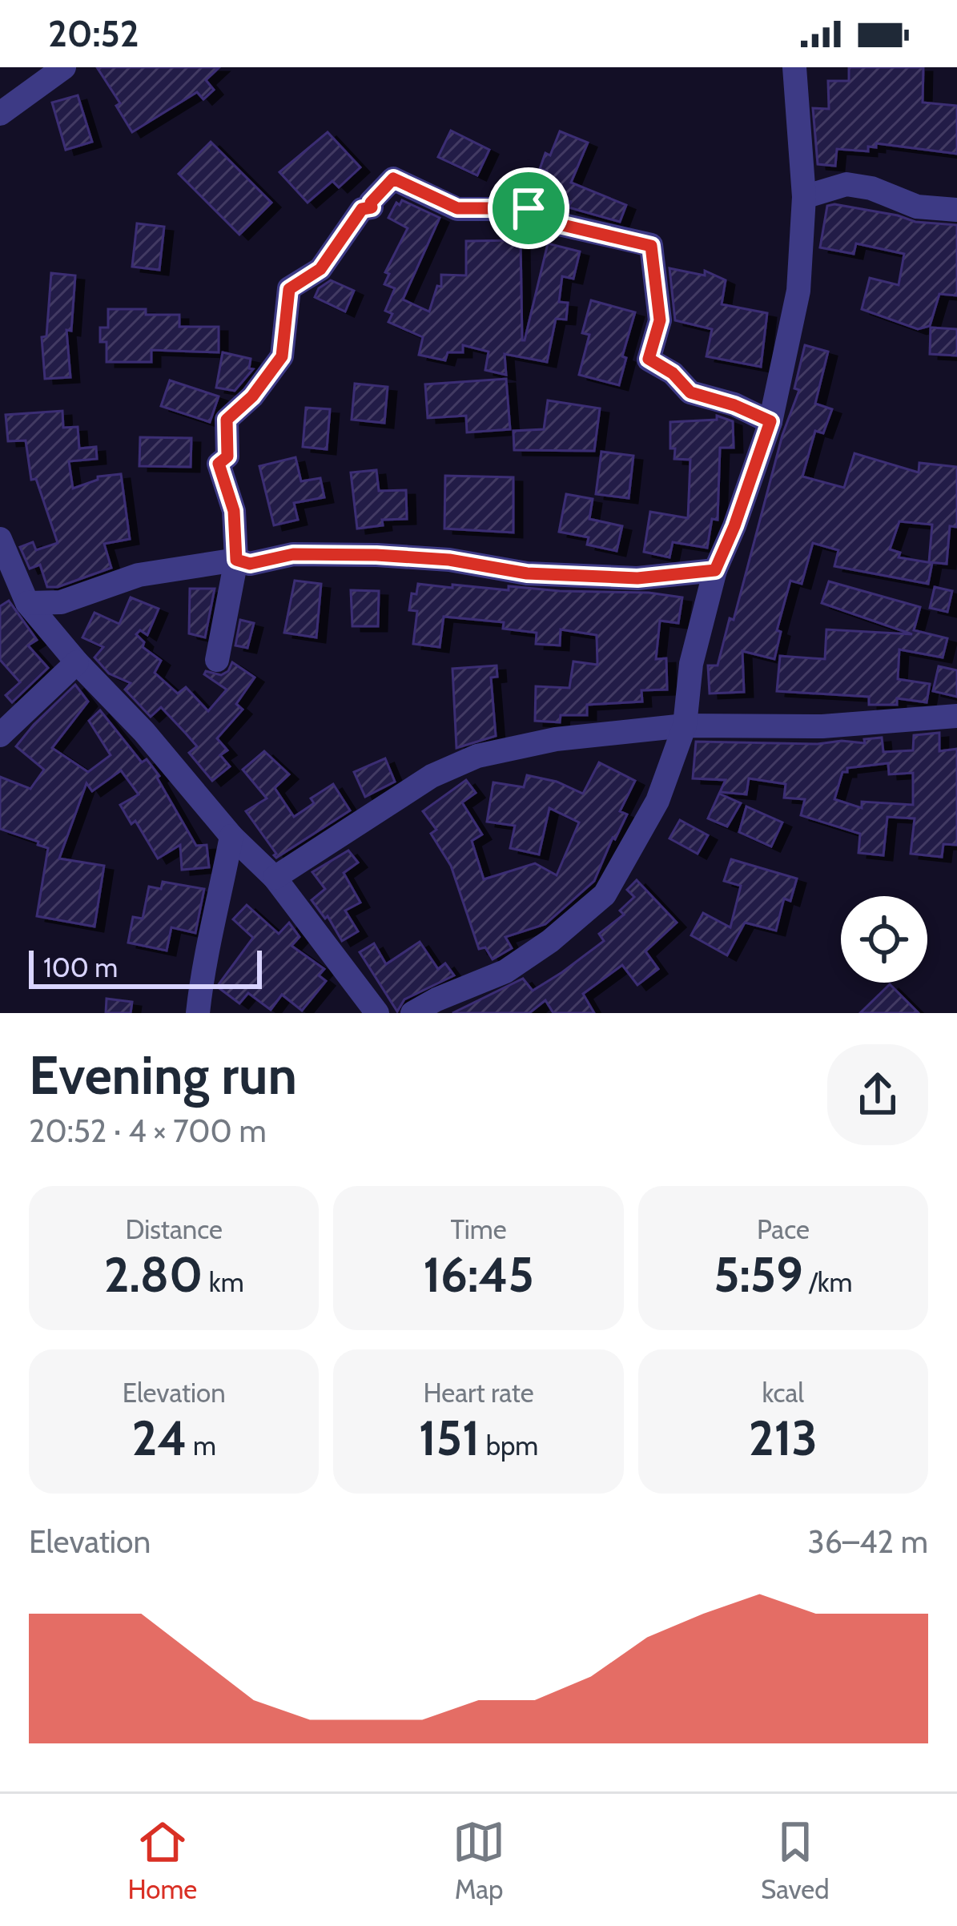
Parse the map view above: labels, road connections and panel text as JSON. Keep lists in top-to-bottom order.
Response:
{
  "scale_bar": "100 m",
  "page": {
    "status": "20:52",
    "scale": "100 m",
    "heading": ["Evening run", "20:52 · 4 × 700 m"],
    "stats": [
      ["Distance", "2.80 km"],
      ["Time", "16:45"],
      ["Pace", "5:59 /km"],
      ["Elevation", "24 m"],
      ["Heart rate", "151 bpm"],
      ["kcal", "213"]
    ],
    "chart": ["Elevation", "36–42 m"],
    "tabs": ["Home", "Map", "Saved"]
  }
}
